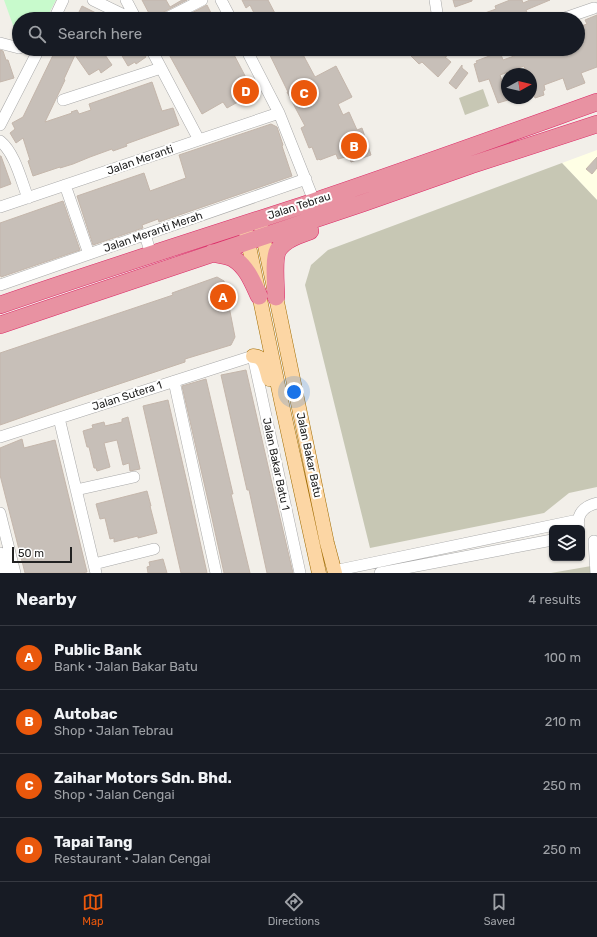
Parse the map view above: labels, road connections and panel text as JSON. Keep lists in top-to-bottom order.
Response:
{
  "streets": {
    "highway": ["Jalan Tebrau"],
    "main road": ["Jalan Bakar Batu"],
    "street": [
      "Jalan Meranti",
      "Jalan Meranti Merah",
      "Jalan Sutera 1",
      "Jalan Bakar Batu 1"
    ]
  },
  "crossings": [
    ["Jalan Tebrau", "Jalan Bakar Batu"],
    ["Jalan Sutera 1", "Jalan Bakar Batu 1"]
  ],
  "scale_bar": "50 m",
  "north": "right",
  "page": {
    "search": "Search here",
    "pins": [
      "D",
      "C",
      "B",
      "A"
    ],
    "scale": "50 m",
    "heading": ["Nearby", "4 results"],
    "list": [
      {
        "mark": "A",
        "name": "Public Bank",
        "note": "Bank · Jalan Bakar Batu",
        "value": "100 m"
      },
      {
        "mark": "B",
        "name": "Autobac",
        "note": "Shop · Jalan Tebrau",
        "value": "210 m"
      },
      {
        "mark": "C",
        "name": "Zaihar Motors Sdn. Bhd.",
        "note": "Shop · Jalan Cengai",
        "value": "250 m"
      },
      {
        "mark": "D",
        "name": "Tapai Tang",
        "note": "Restaurant · Jalan Cengai",
        "value": "250 m"
      }
    ],
    "nav": ["Map", "Directions", "Saved"]
  }
}
